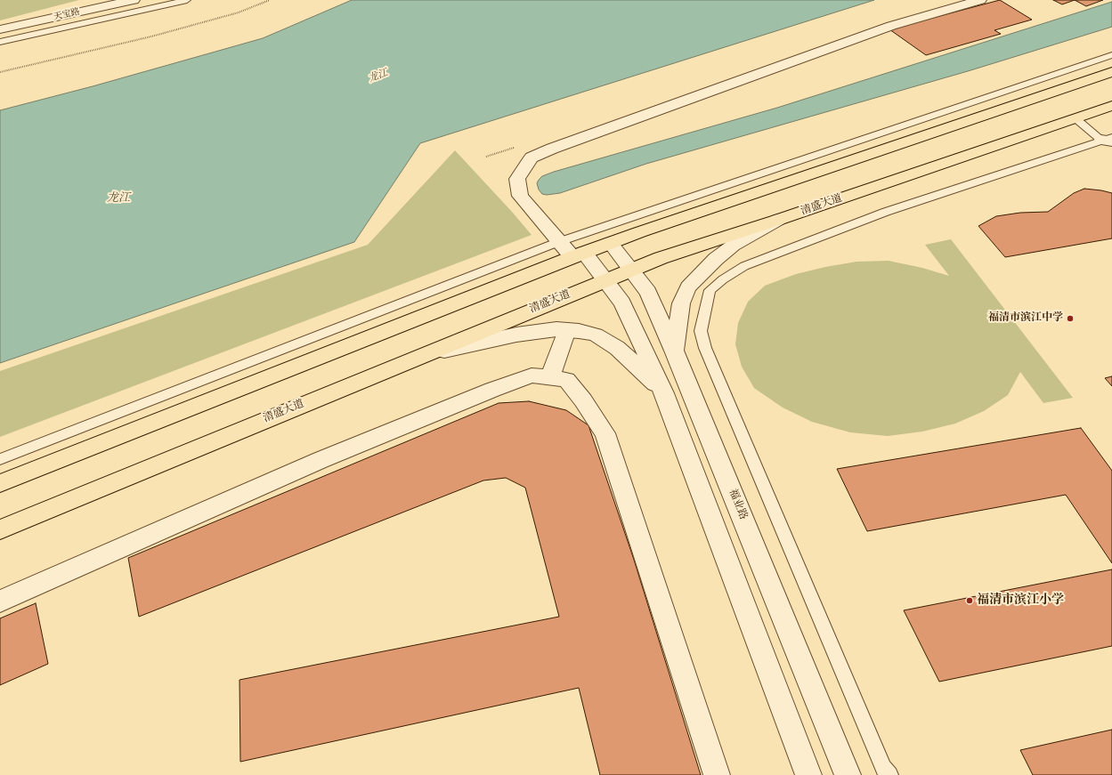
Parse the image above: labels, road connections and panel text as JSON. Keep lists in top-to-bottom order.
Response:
{
  "streets": {
    "main road": ["清盛大道"],
    "street": ["天宝路", "福业路"]
  },
  "crossings": [
    ["清盛大道", "福业路"]
  ],
  "water": ["龙江"],
  "places": ["福清市滨江中学", "福清市滨江小学"]
}
